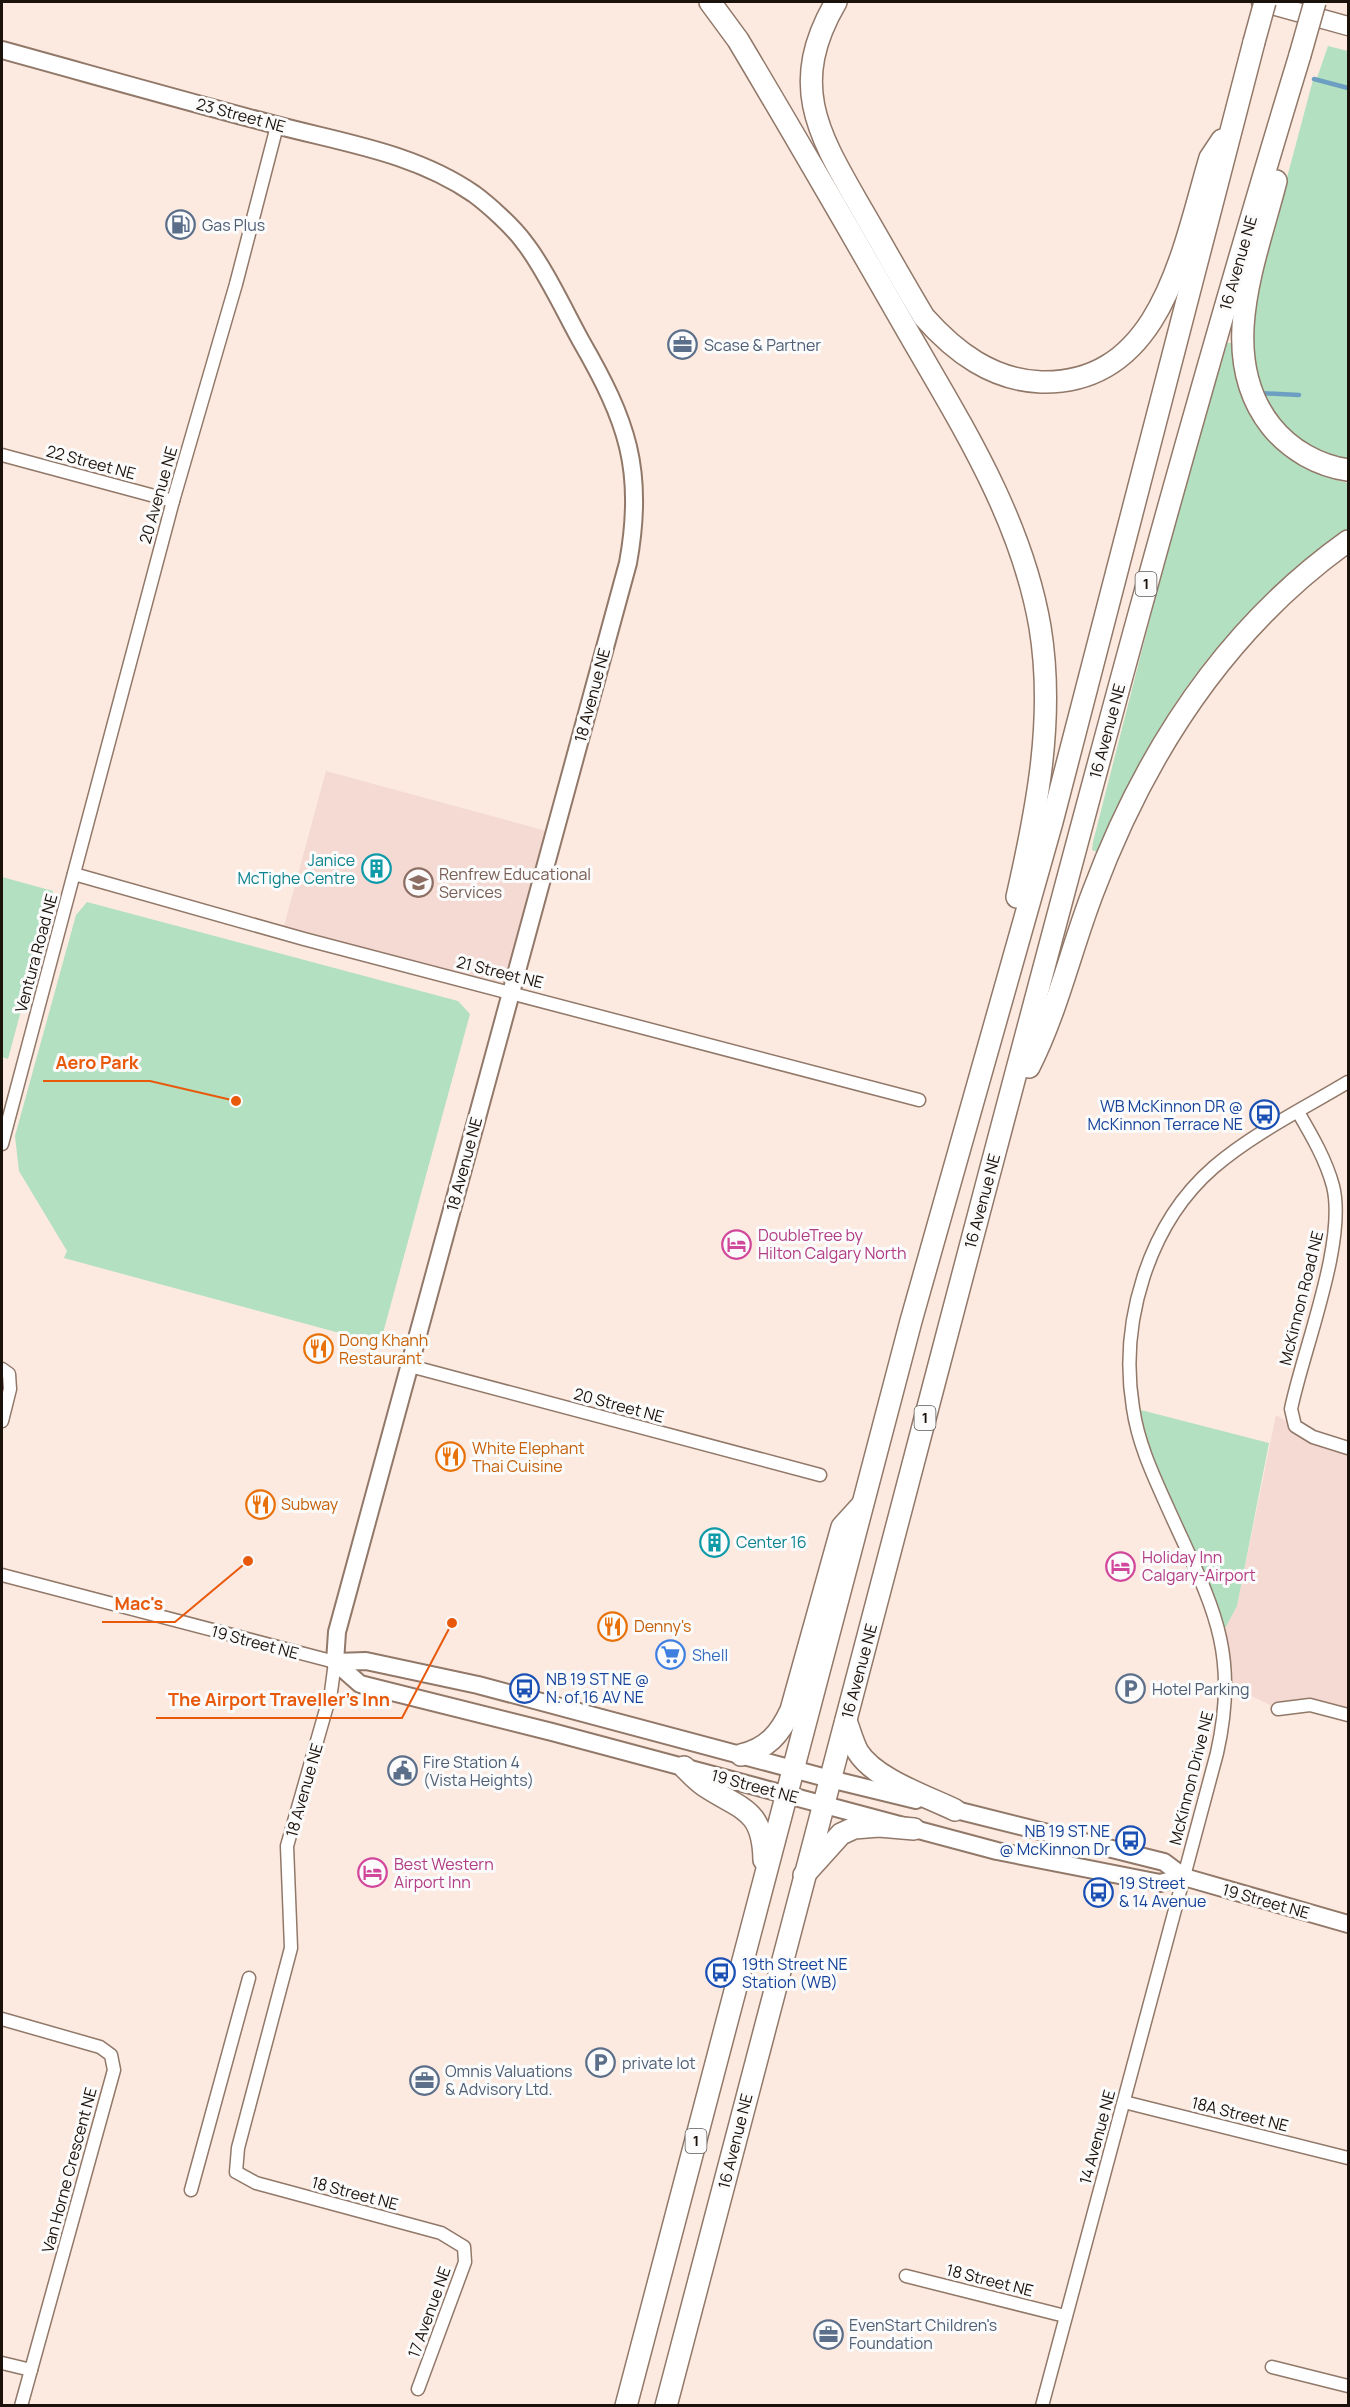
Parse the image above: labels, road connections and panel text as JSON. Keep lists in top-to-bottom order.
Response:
{
  "streets": {
    "highway": ["16 Avenue NE", "1"],
    "street": [
      "23 Street NE",
      "22 Street NE",
      "20 Avenue NE",
      "18 Avenue NE",
      "Ventura Road NE",
      "21 Street NE",
      "McKinnon Road NE",
      "20 Street NE",
      "19 Street NE",
      "McKinnon Drive NE",
      "18A Street NE",
      "14 Avenue NE",
      "Van Horne Crescent NE",
      "18 Street NE",
      "17 Avenue NE"
    ]
  },
  "crossings": [
    ["23 Street NE", "20 Avenue NE"],
    ["23 Street NE", "18 Avenue NE"],
    ["16 Avenue NE", "19 Street NE"],
    ["22 Street NE", "20 Avenue NE"],
    ["20 Avenue NE", "Ventura Road NE"],
    ["20 Avenue NE", "21 Street NE"],
    ["18 Avenue NE", "21 Street NE"],
    ["18 Avenue NE", "20 Street NE"],
    ["18 Avenue NE", "19 Street NE"],
    ["18 Avenue NE", "18 Street NE"],
    ["Ventura Road NE", "21 Street NE"],
    ["McKinnon Road NE", "McKinnon Drive NE"],
    ["19 Street NE", "McKinnon Drive NE"],
    ["19 Street NE", "14 Avenue NE"],
    ["McKinnon Drive NE", "14 Avenue NE"],
    ["18A Street NE", "14 Avenue NE"],
    ["14 Avenue NE", "18 Street NE"],
    ["18 Street NE", "17 Avenue NE"]
  ],
  "places": {
    "fuel station": ["Gas Plus"],
    "office": ["Scase & Partner", "Omnis Valuations & Advisory Ltd.", "EvenStart Children's Foundation"],
    "building": ["Janice McTighe Centre", "Center 16"],
    "school or university": ["Renfrew Educational Services"],
    "other": ["Aero Park", "Mac's", "The Airport Traveller's Inn"],
    "bus stop": [
      "WB McKinnon DR @ McKinnon Terrace NE",
      "NB 19 ST NE @ N. of 16 AV NE",
      "NB 19 ST NE @ McKinnon Dr",
      "19 Street & 14 Avenue",
      "19th Street NE Station (WB)"
    ],
    "hotel": ["DoubleTree by Hilton Calgary North", "Holiday Inn Calgary-Airport", "Best Western Airport Inn"],
    "restaurant": [
      "Dong Khanh Restaurant",
      "White Elephant Thai Cuisine",
      "Subway",
      "Denny's"
    ],
    "supermarket": ["Shell"],
    "parking": ["Hotel Parking", "private lot"],
    "public building": ["Fire Station 4 (Vista Heights)"]
  }
}
